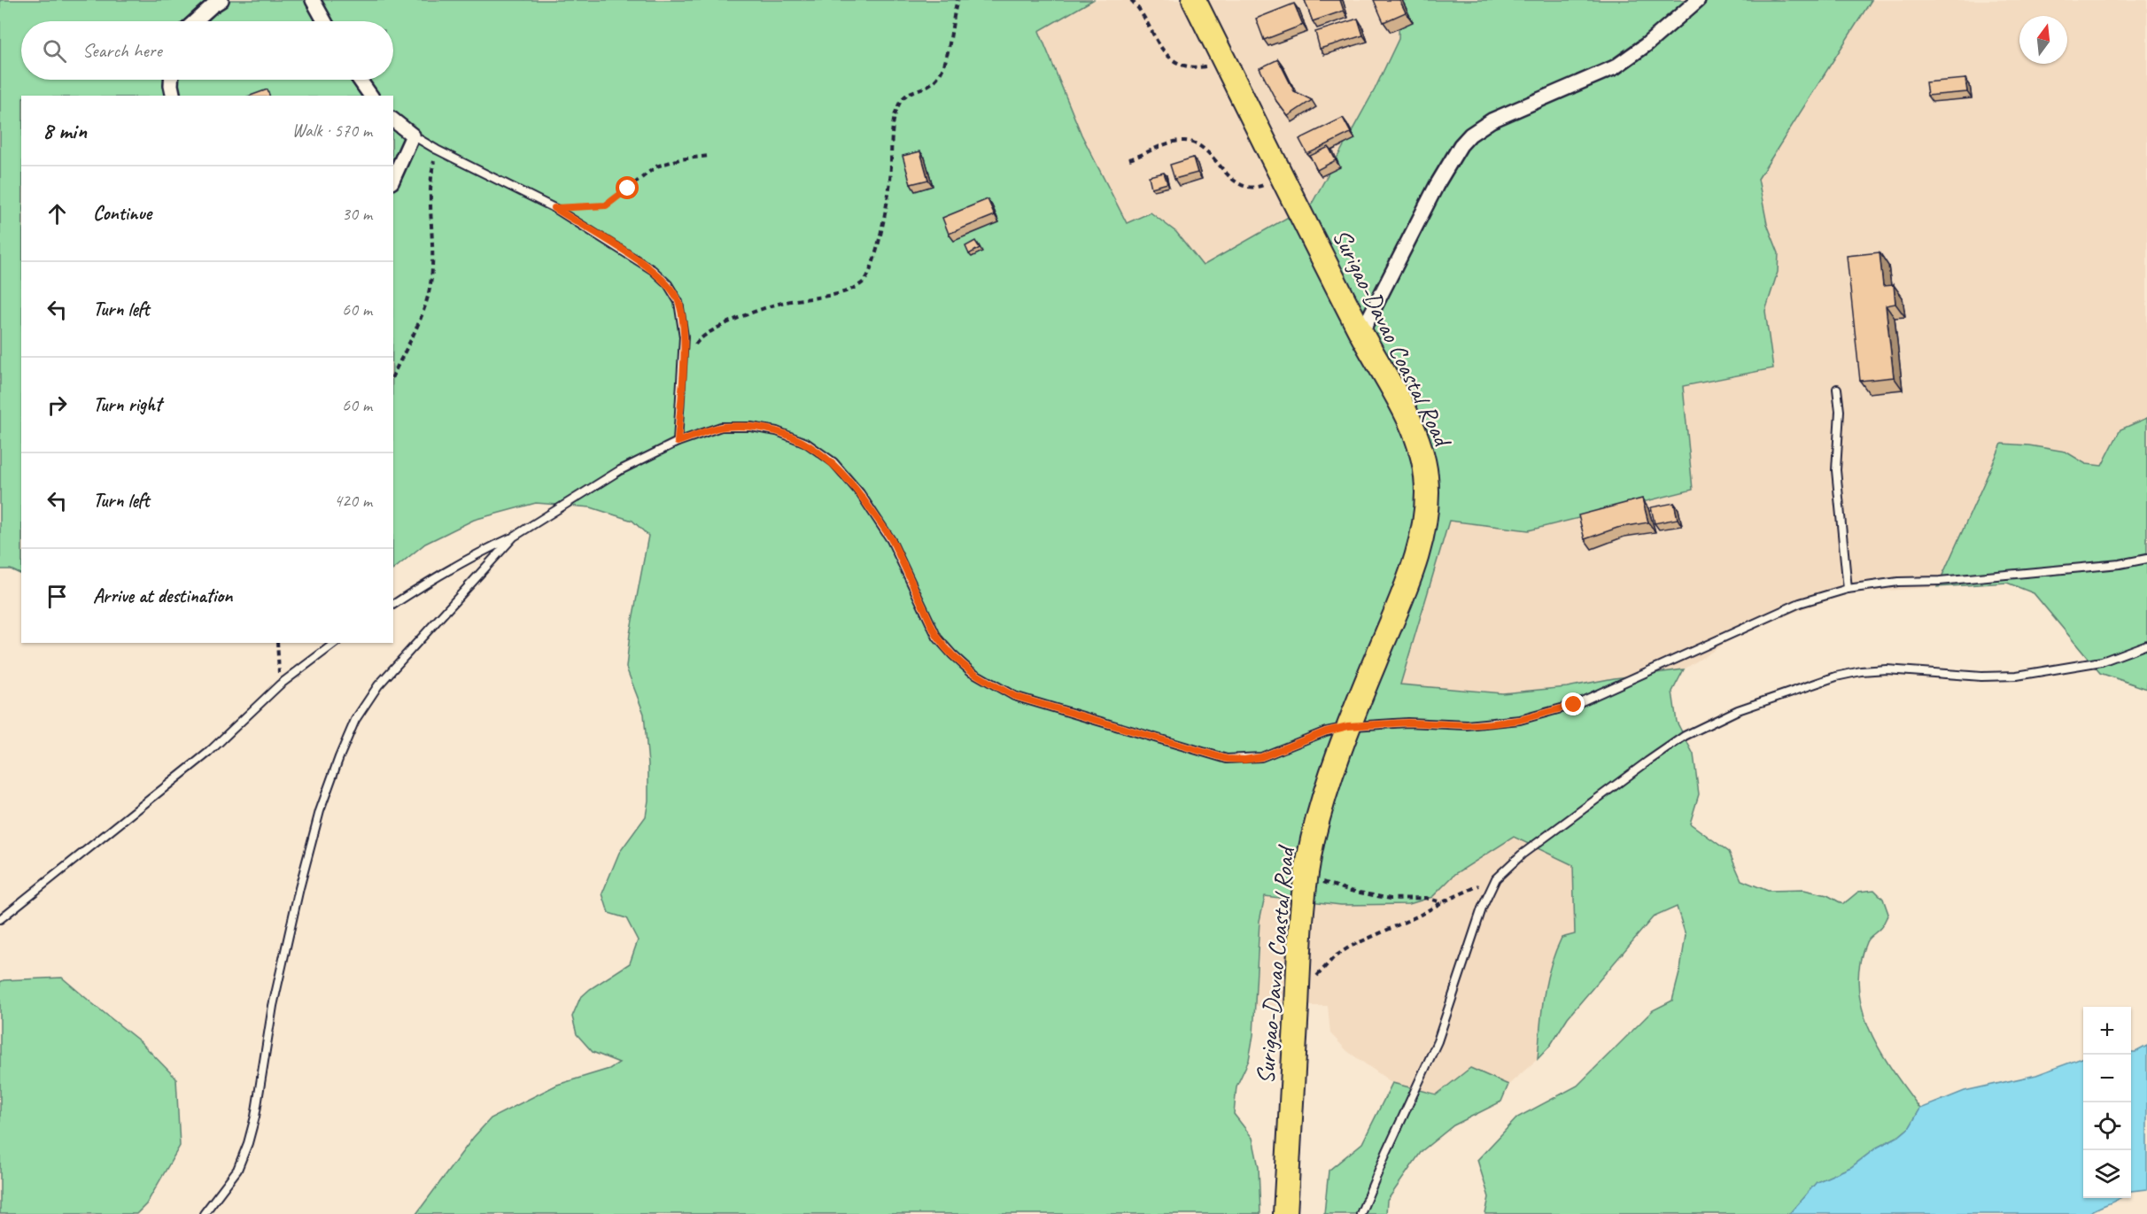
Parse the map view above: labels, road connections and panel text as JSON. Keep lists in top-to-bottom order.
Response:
{
  "streets": {
    "highway": ["Surigao-Davao Coastal Road"]
  },
  "north": "top",
  "page": {
    "search": "Search here",
    "heading": ["8 min", "Walk · 570 m"],
    "list": [
      ["Continue", "30 m"],
      ["Turn left", "60 m"],
      ["Turn right", "60 m"],
      ["Turn left", "420 m"],
      "Arrive at destination"
    ],
    "map_buttons": ["+", "−"]
  }
}
